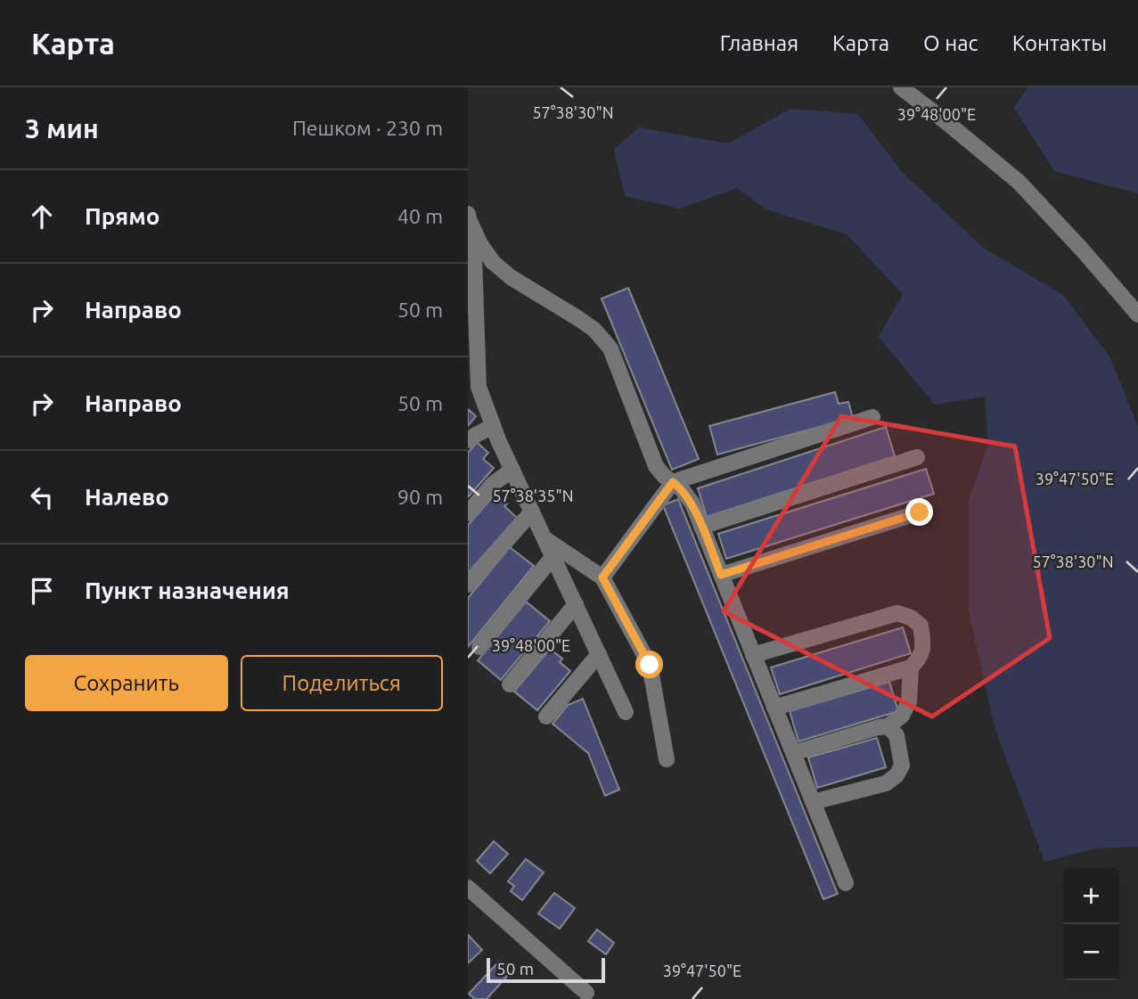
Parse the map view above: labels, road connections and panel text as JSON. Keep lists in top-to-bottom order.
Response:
{
  "scale_bar": "50 m",
  "page": {
    "header": "Карта",
    "nav": [
      "Главная",
      "Карта",
      "О нас",
      "Контакты"
    ],
    "heading": ["3 мин", "Пешком · 230 m"],
    "list": [
      ["Прямо", "40 m"],
      ["Направо", "50 m"],
      ["Направо", "50 m"],
      ["Налево", "90 m"],
      "Пункт назначения"
    ],
    "buttons": ["Сохранить", "Поделиться"],
    "map_buttons": ["+", "−"],
    "scale": "50 m"
  },
  "coordinates": [
    "57°38'30\"N",
    "39°48'00\"E",
    "39°47'50\"E",
    "57°38'35\"N"
  ]
}
